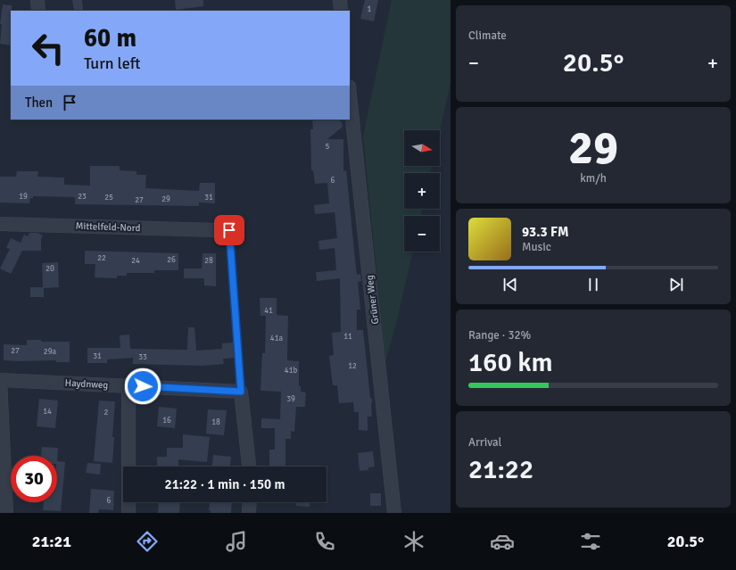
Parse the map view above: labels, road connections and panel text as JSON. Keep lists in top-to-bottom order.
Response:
{
  "streets": {
    "street": ["Mittelfeld-Nord", "Grüner Weg", "Haydnweg"]
  },
  "house_numbers": [
    "1",
    "5",
    "6",
    "19",
    "23",
    "25",
    "31",
    "29",
    "27",
    "22",
    "26",
    "24",
    "28",
    "20",
    "41",
    "11",
    "41a",
    "27",
    "29a",
    "31",
    "33",
    "12",
    "41b",
    "39",
    "14",
    "2",
    "16",
    "18",
    "6"
  ],
  "north": "right",
  "page": {
    "tile": [
      "Climate",
      ["29", "km/h"],
      ["Range · 32%", "160 km"],
      ["Arrival", "21:22"]
    ],
    "turn": ["60 m", "Turn left"],
    "heat": ["−", "20.5°", "+"],
    "then": "Then",
    "map_buttons": ["+", "−"],
    "song": ["93.3 FM", "Music"],
    "limit": "30",
    "trip": "21:22 · 1 min · 150 m",
    "tabs": ["21:21", "20.5°"]
  }
}
